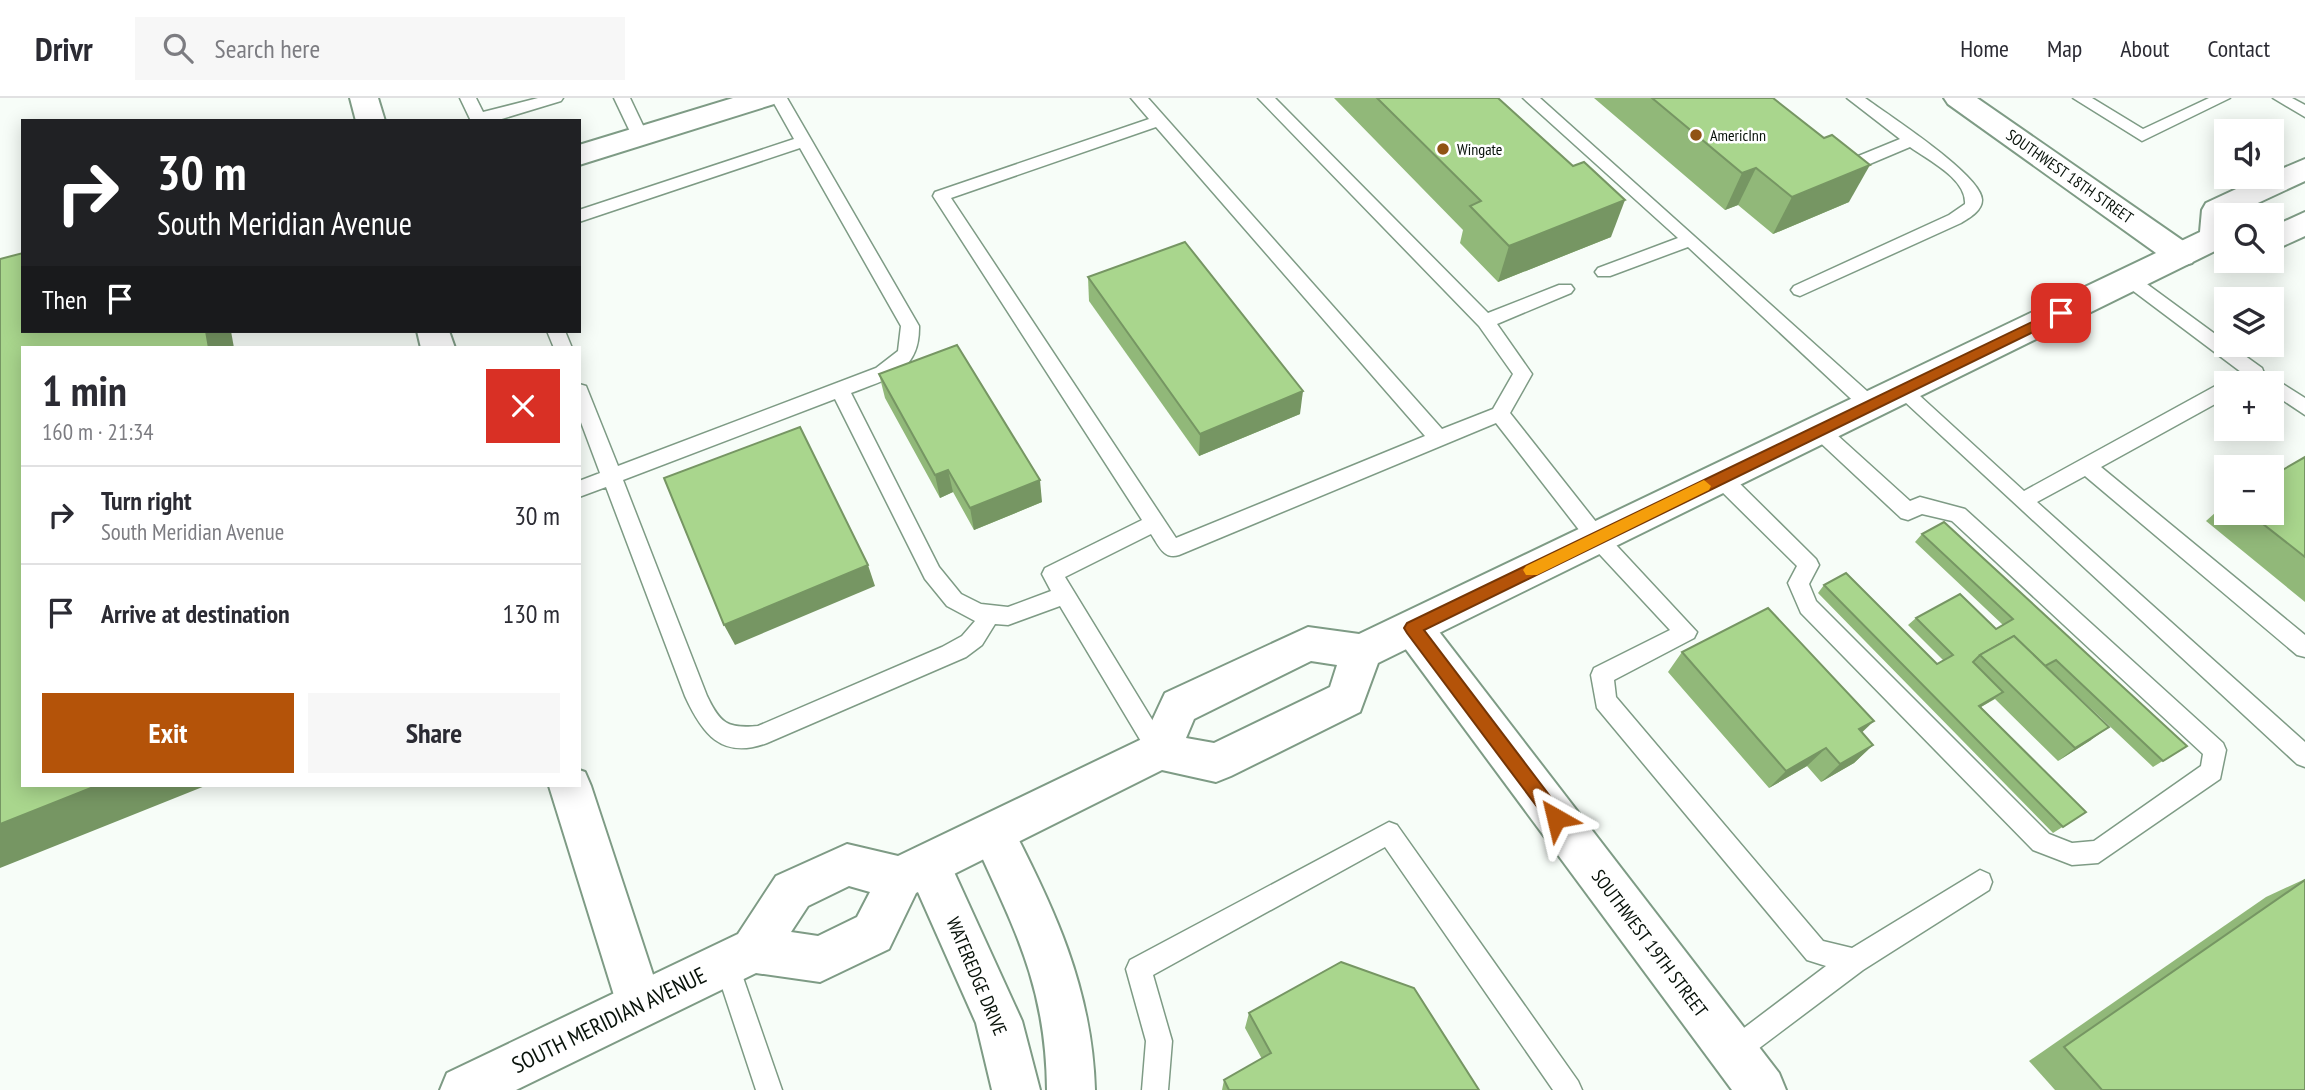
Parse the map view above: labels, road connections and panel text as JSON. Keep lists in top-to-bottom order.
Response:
{
  "streets": {
    "main road": [
      "SOUTHWEST 18TH STREET",
      "SOUTHWEST 19TH STREET",
      "WATEREDGE DRIVE",
      "SOUTH MERIDIAN AVENUE"
    ]
  },
  "places": ["AmericInn", "Wingate"],
  "page": {
    "header": "Drivr",
    "search": "Search here",
    "nav": [
      "Home",
      "Map",
      "About",
      "Contact"
    ],
    "map_buttons": ["+", "−"],
    "turn": ["30 m", "South Meridian Avenue"],
    "then": "Then",
    "heading": ["1 min", "160 m · 21:34"],
    "list": [
      {
        "name": "Turn right",
        "note": "South Meridian Avenue",
        "value": "30 m"
      },
      {
        "name": "Arrive at destination",
        "value": "130 m"
      }
    ],
    "buttons": ["Exit", "Share"]
  }
}
